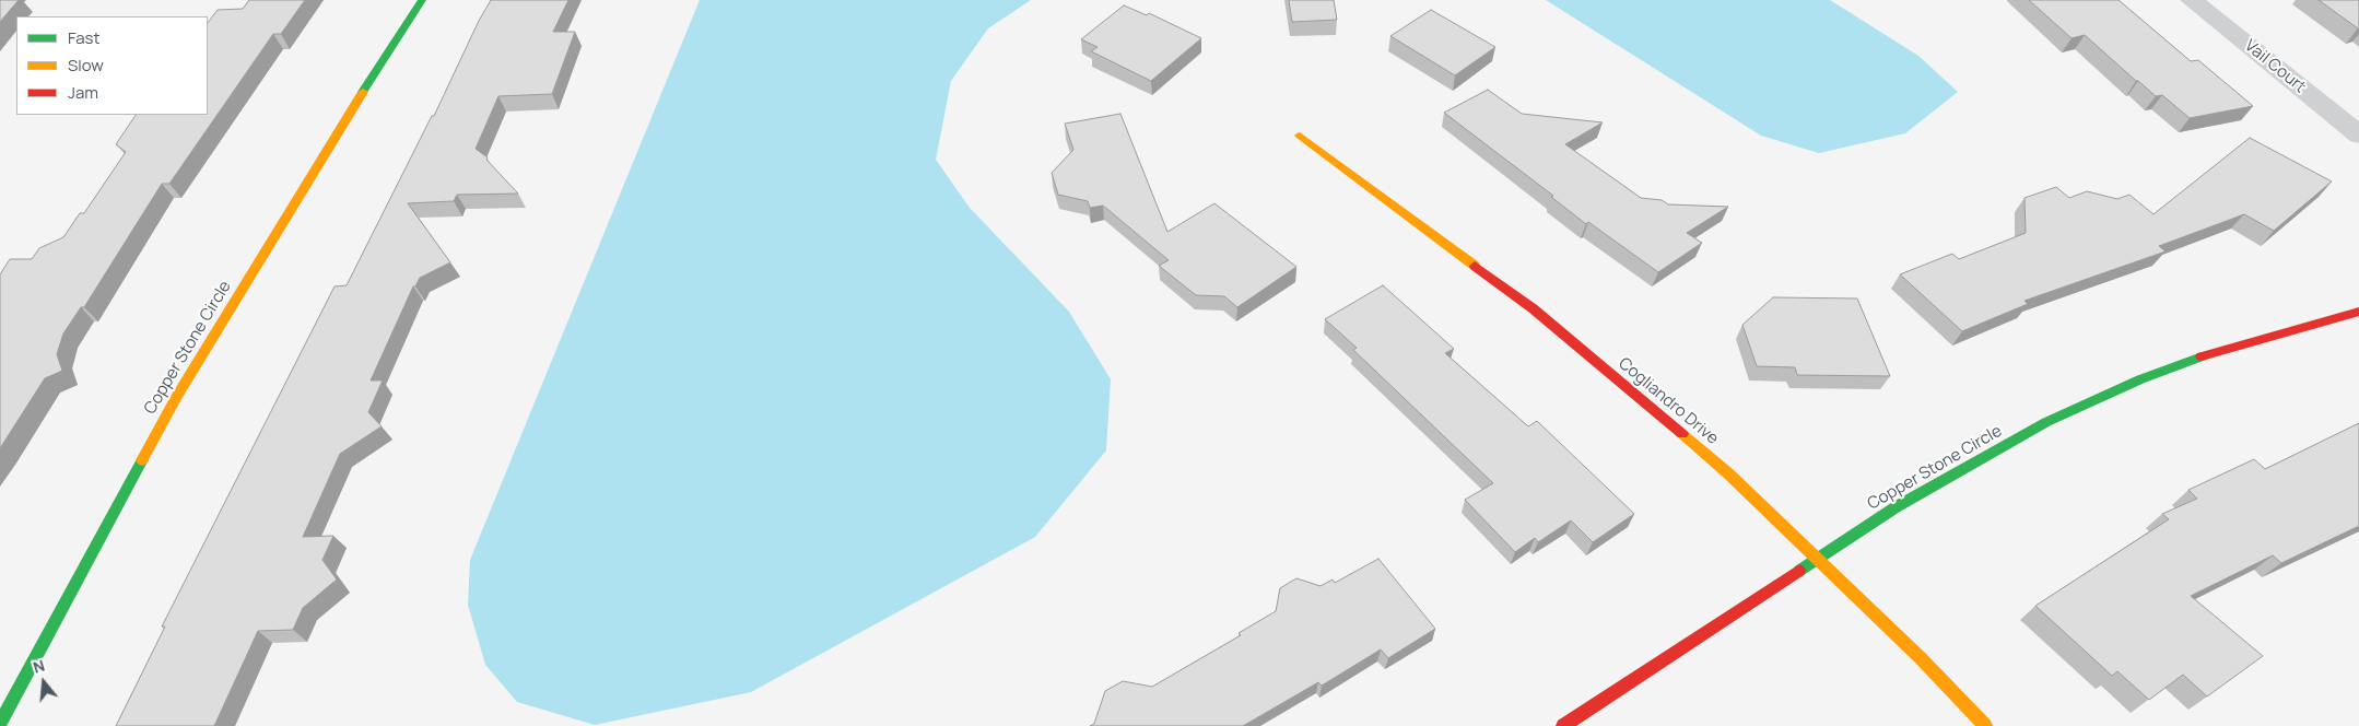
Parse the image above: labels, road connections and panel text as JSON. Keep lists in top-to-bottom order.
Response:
{
  "streets": {
    "street": ["Vail Court", "Copper Stone Circle", "Cogliandro Drive"]
  },
  "crossings": [
    ["Copper Stone Circle", "Cogliandro Drive"]
  ],
  "legend": ["Fast", "Slow", "Jam"],
  "north": "top"
}
